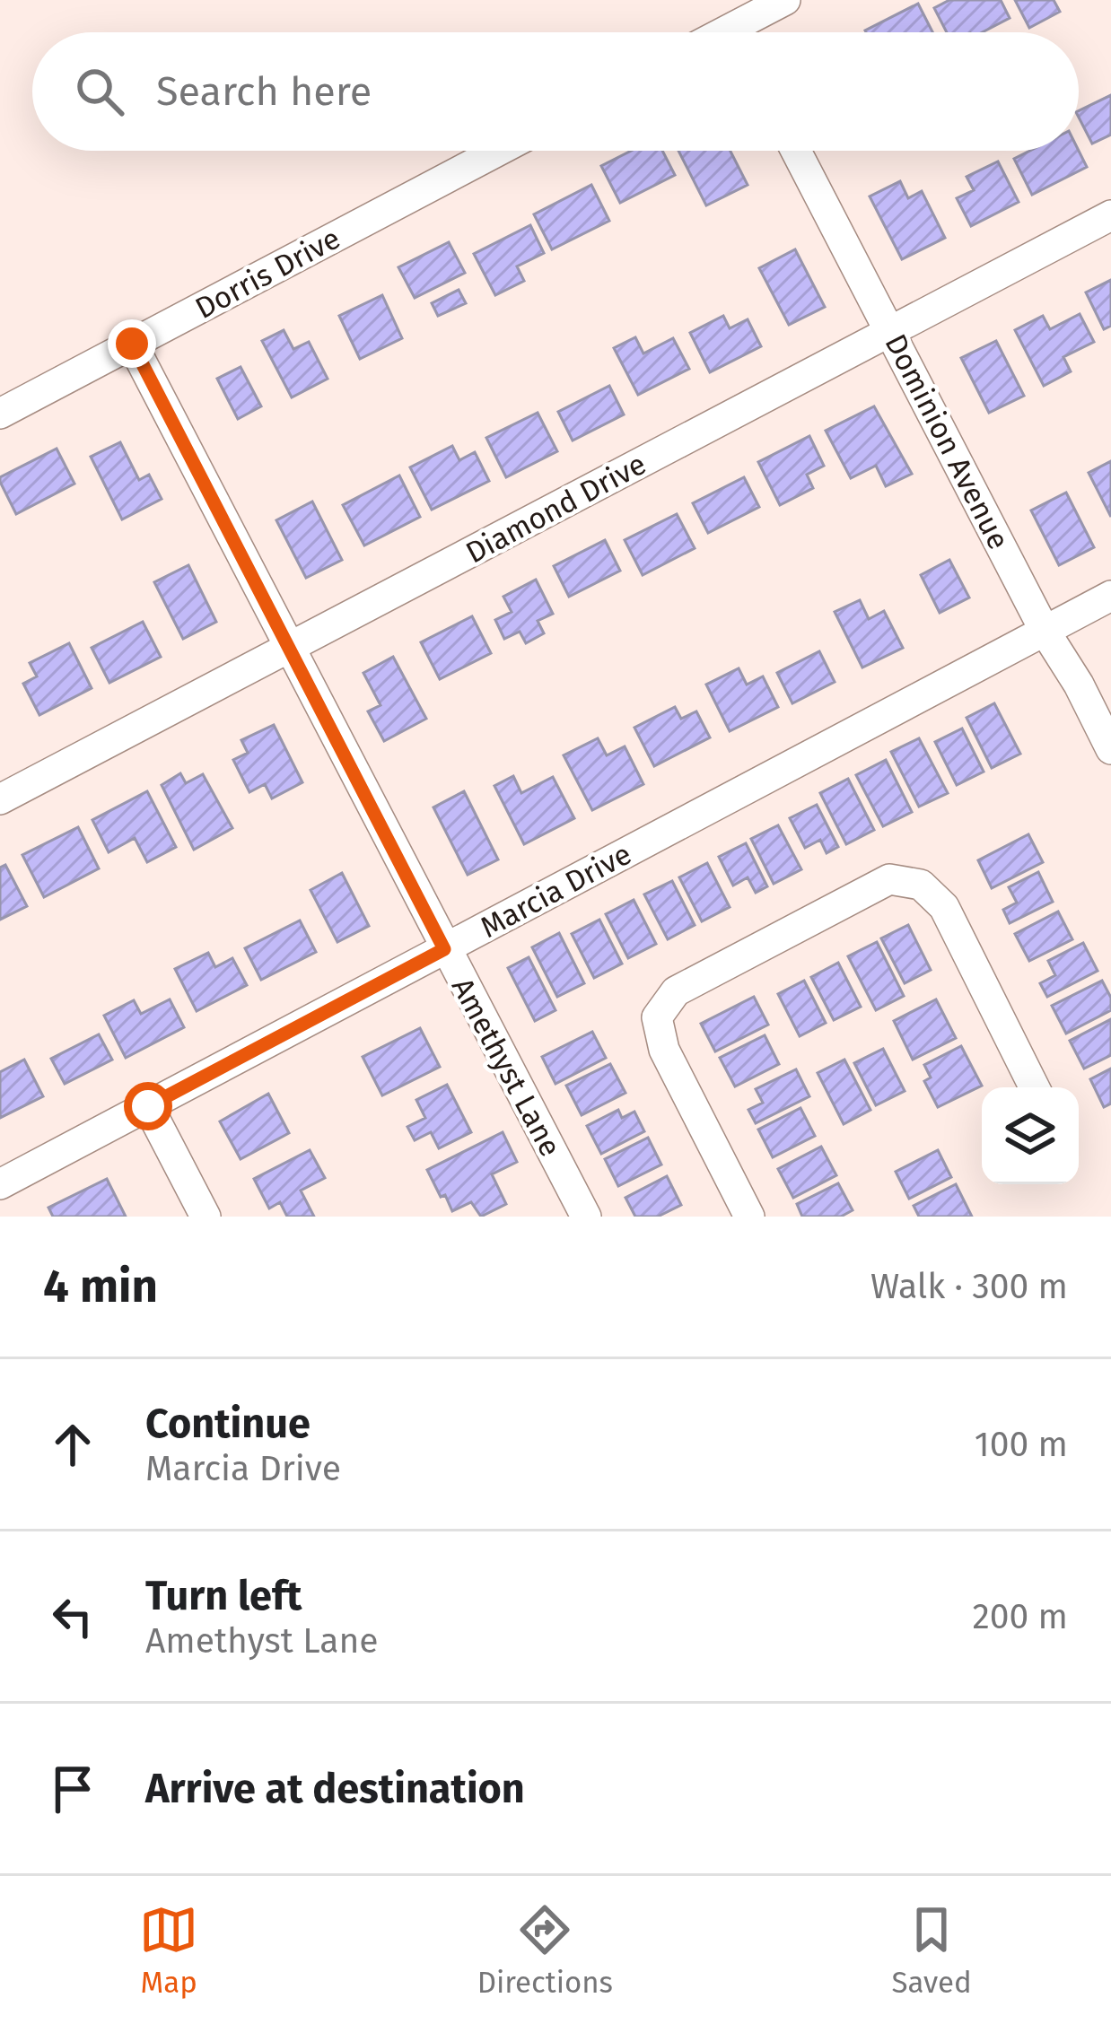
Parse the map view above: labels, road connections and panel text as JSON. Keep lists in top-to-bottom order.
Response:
{
  "streets": {
    "street": [
      "Dorris Drive",
      "Dominion Avenue",
      "Diamond Drive",
      "Marcia Drive",
      "Amethyst Lane"
    ]
  },
  "crossings": [
    ["Dorris Drive", "Amethyst Lane"],
    ["Dominion Avenue", "Diamond Drive"],
    ["Dominion Avenue", "Marcia Drive"],
    ["Diamond Drive", "Amethyst Lane"],
    ["Marcia Drive", "Amethyst Lane"]
  ],
  "page": {
    "search": "Search here",
    "heading": ["4 min", "Walk · 300 m"],
    "list": [
      ["Continue", "Marcia Drive", "100 m"],
      ["Turn left", "Amethyst Lane", "200 m"],
      "Arrive at destination"
    ],
    "nav": ["Map", "Directions", "Saved"]
  }
}
